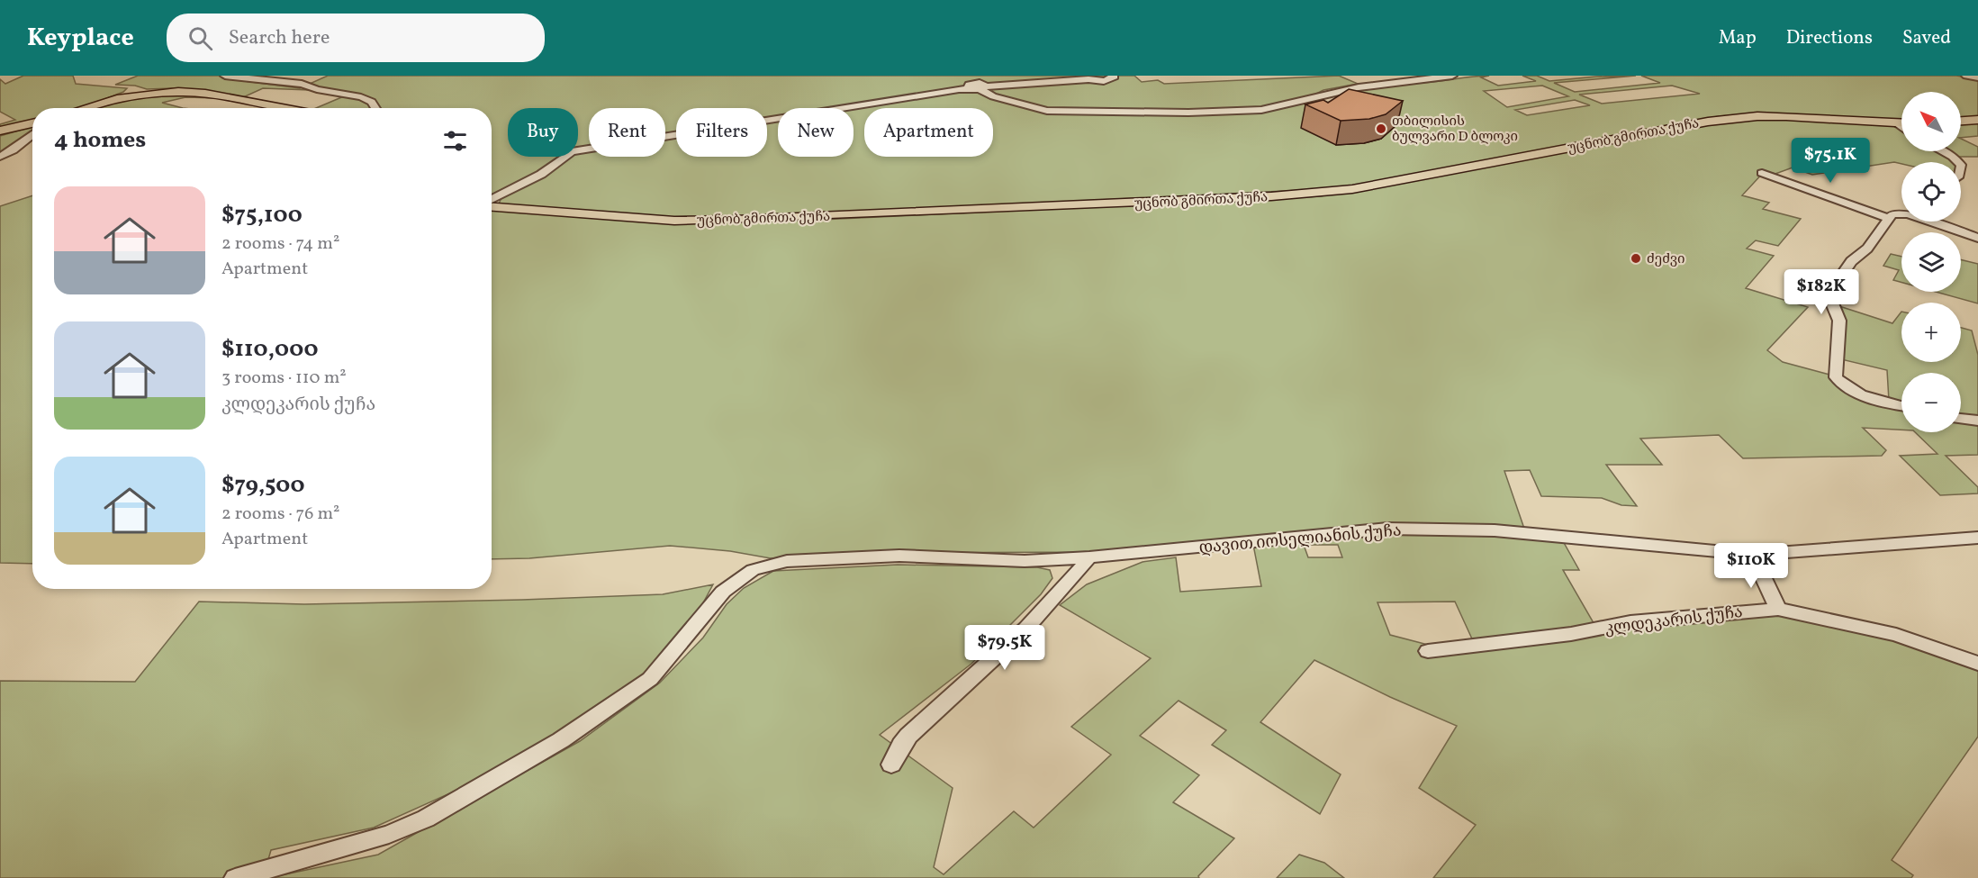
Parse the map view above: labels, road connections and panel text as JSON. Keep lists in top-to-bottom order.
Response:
{
  "streets": {
    "main road": ["უცნობ გმირთა ქუჩა"],
    "street": ["დავით იოსელიანის ქუჩა", "კლდეკარის ქუჩა"]
  },
  "places": ["თბილისის ბულვარი D ბლოკი", "ძეძვი"],
  "north": "top left",
  "page": {
    "header": "Keyplace",
    "search": "Search here",
    "nav": ["Map", "Directions", "Saved"],
    "map_buttons": ["+", "−"],
    "chip": [
      "Buy",
      "Rent",
      "Filters",
      "New",
      "Apartment"
    ],
    "heading": "4 homes",
    "price": [
      "$75.1K",
      "$182K",
      "$110K",
      "$79.5K"
    ],
    "list": [
      {
        "name": "$75,100",
        "note": "2 rooms · 74 m² · Apartment"
      },
      {
        "name": "$110,000",
        "note": "3 rooms · 110 m² · კლდეკარის ქუჩა"
      },
      {
        "name": "$79,500",
        "note": "2 rooms · 76 m² · Apartment"
      }
    ]
  }
}
